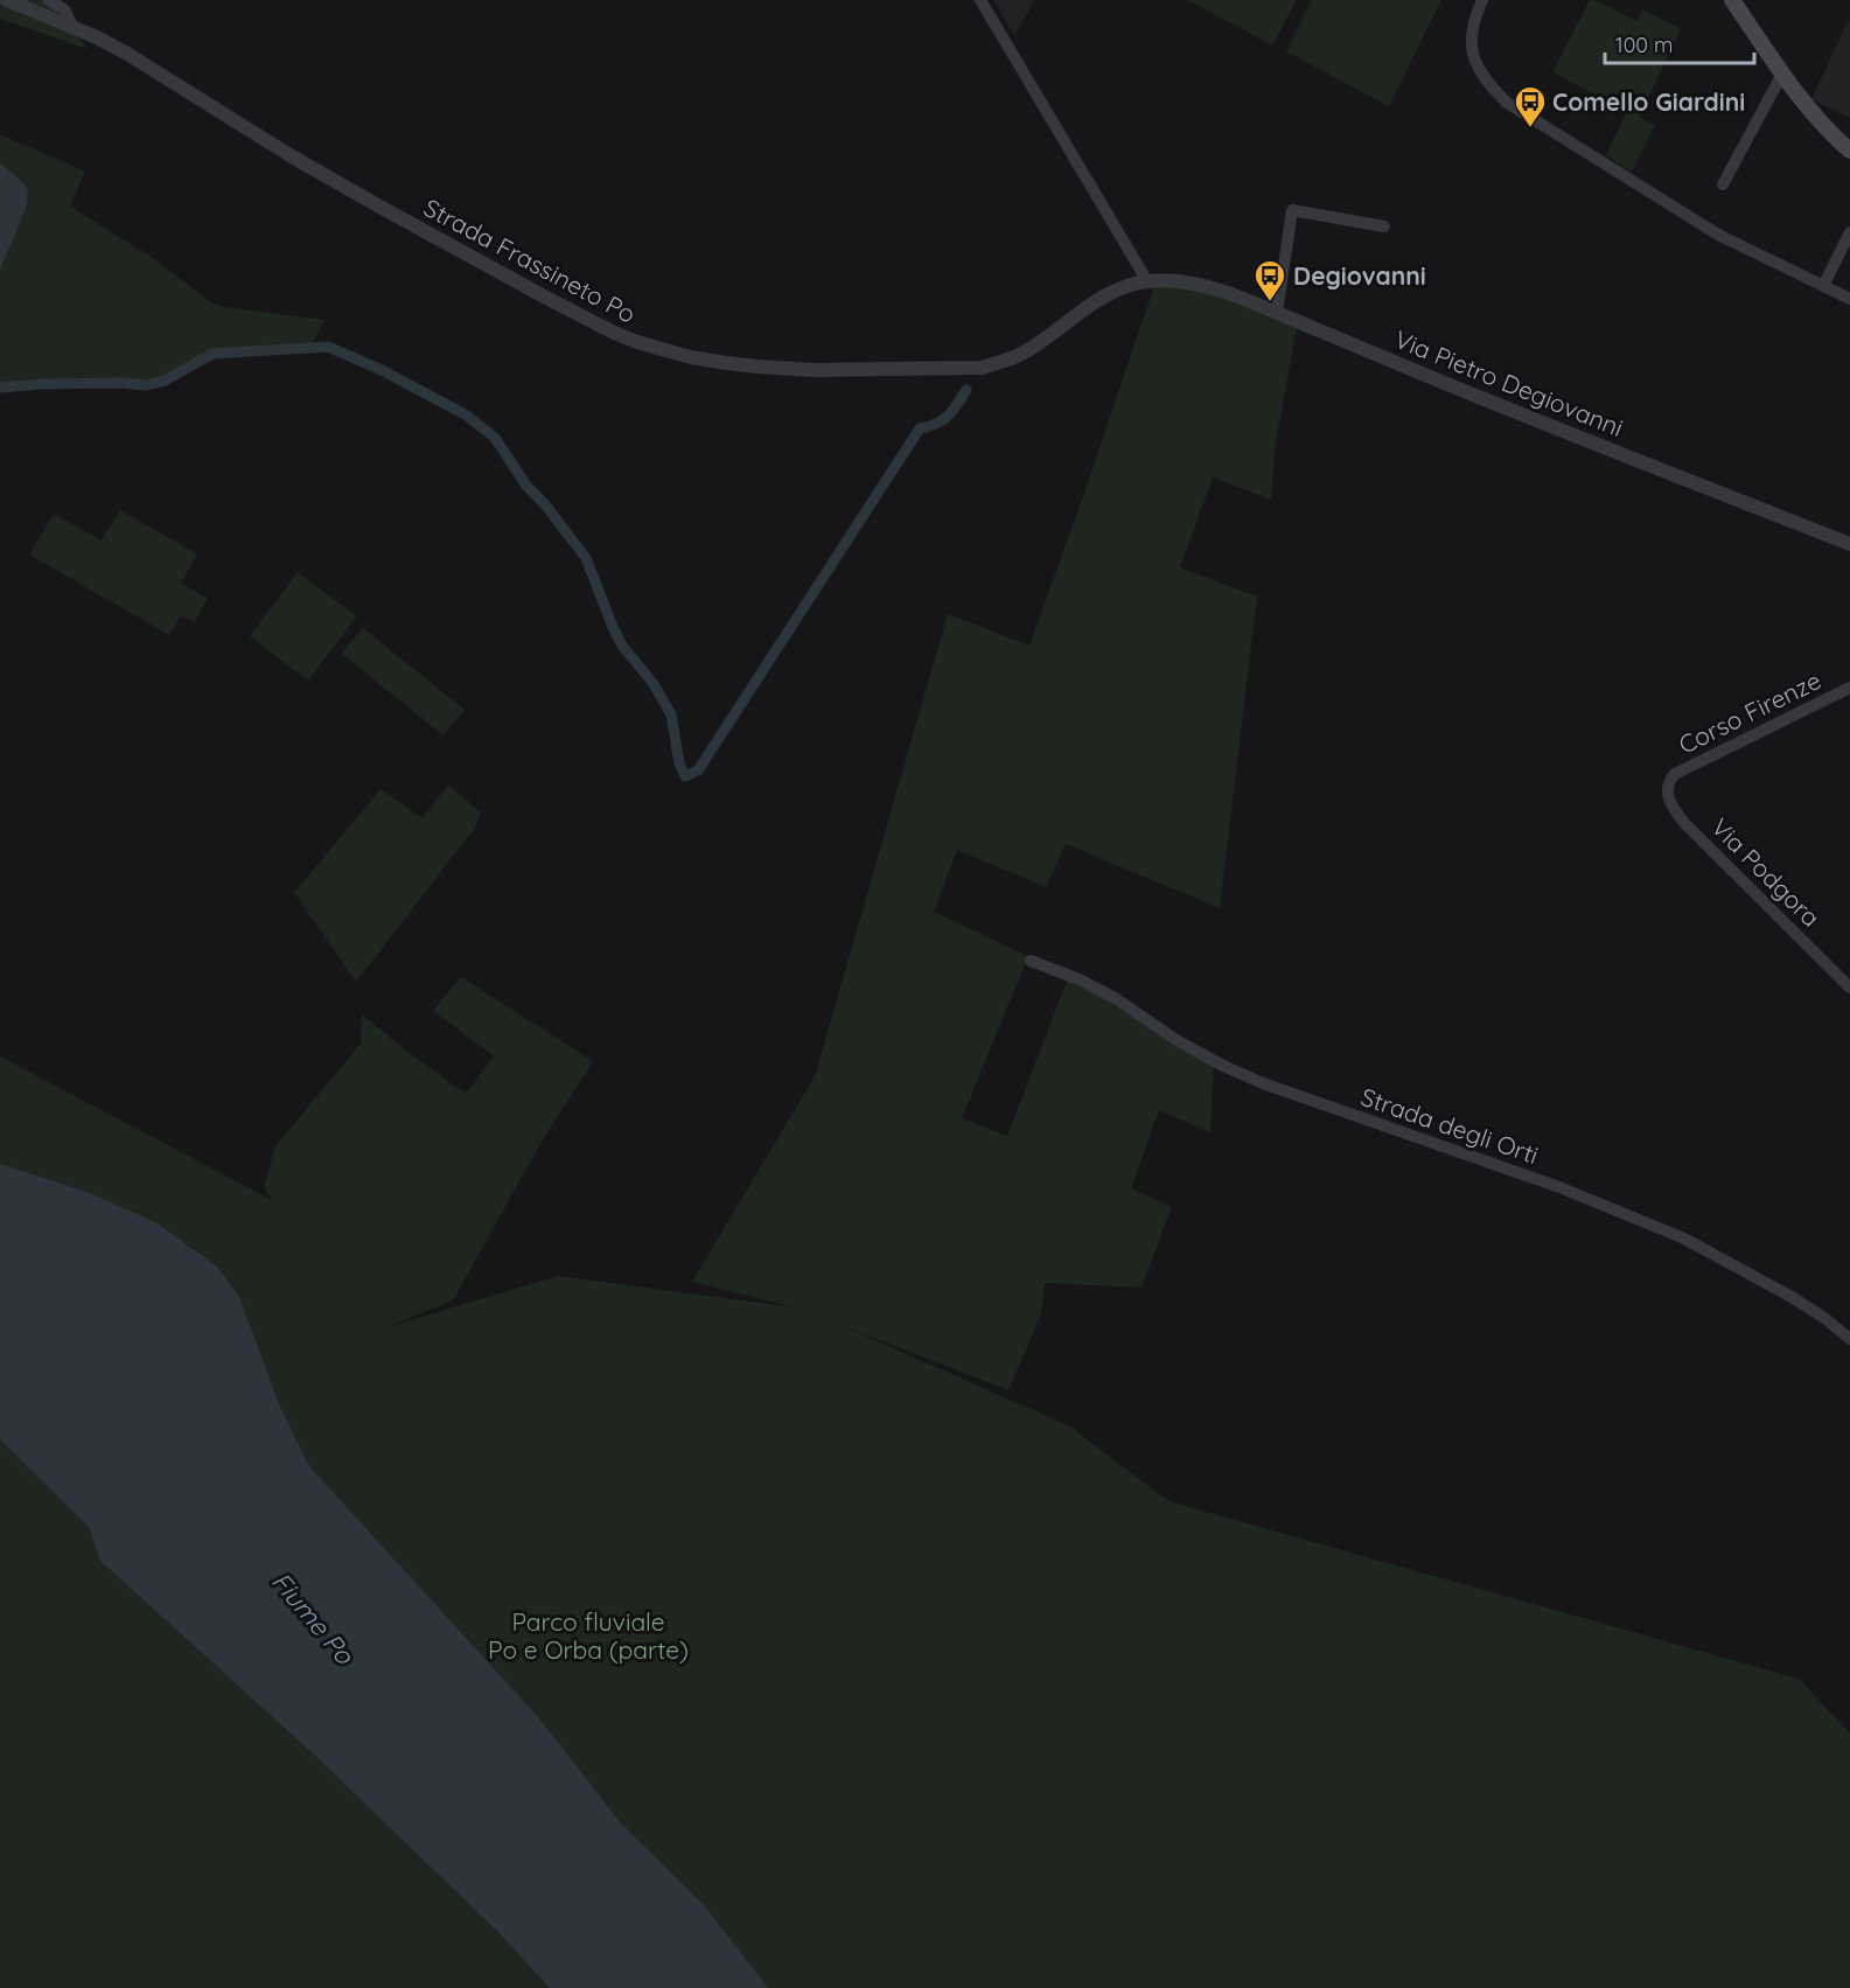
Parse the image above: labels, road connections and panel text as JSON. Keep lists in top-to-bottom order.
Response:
{
  "streets": {
    "street": [
      "Strada Frassineto Po",
      "Via Pietro Degiovanni",
      "Corso Firenze",
      "Via Podgora",
      "Strada degli Orti"
    ]
  },
  "crossings": [
    ["Strada Frassineto Po", "Via Pietro Degiovanni"],
    ["Corso Firenze", "Via Podgora"]
  ],
  "water": ["Fiume Po"],
  "parks": ["Parco fluviale Po e Orba (parte)"],
  "places": {
    "bus stop": ["Comello Giardini", "Degiovanni"]
  },
  "scale_bar": "100 m"
}
